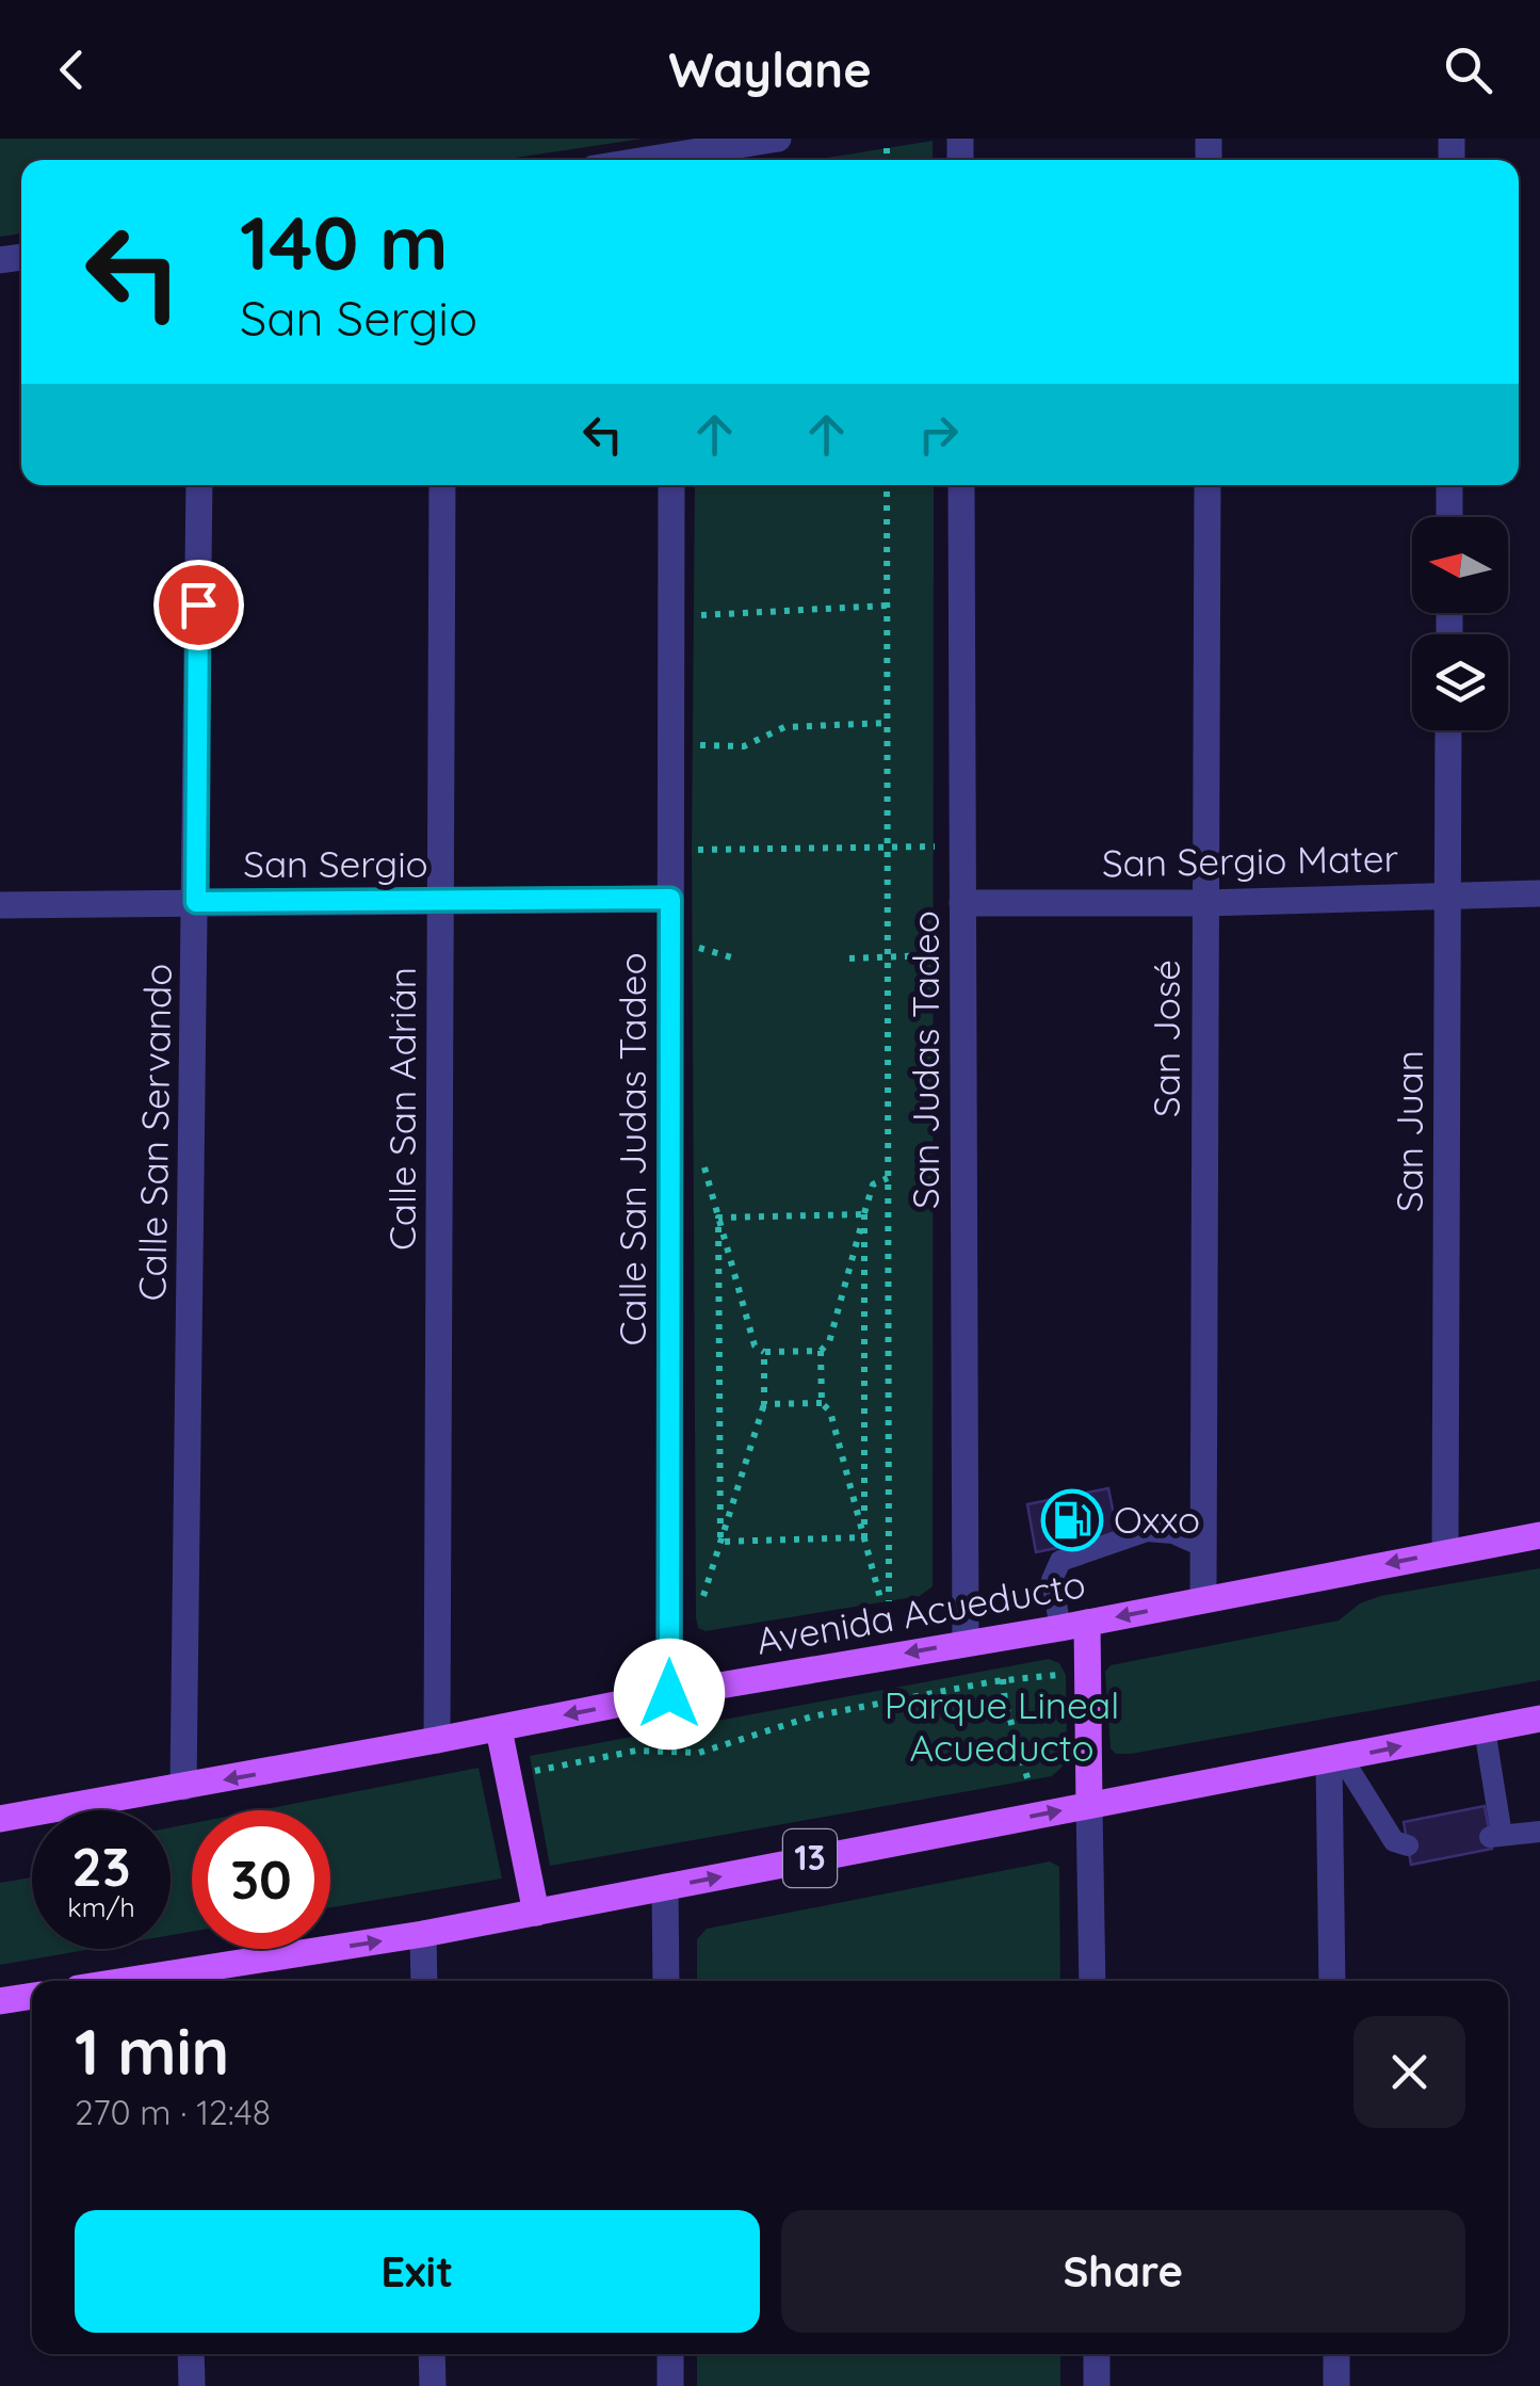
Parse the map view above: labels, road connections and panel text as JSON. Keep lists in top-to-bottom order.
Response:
{
  "streets": {
    "main road": ["Avenida Acueducto", "13"],
    "street": [
      "San Sergio Mater",
      "San Sergio",
      "San José",
      "San Judas Tadeo",
      "Calle San Adrián",
      "San Juan",
      "Calle San Servando",
      "Calle San Judas Tadeo"
    ]
  },
  "crossings": [
    ["San Sergio Mater", "San José"],
    ["San Sergio Mater", "San Judas Tadeo"],
    ["San Sergio Mater", "San Juan"],
    ["San Sergio", "Calle San Adrián"],
    ["San Sergio", "Calle San Servando"],
    ["San Sergio", "Calle San Judas Tadeo"],
    ["San José", "Avenida Acueducto"],
    ["San Judas Tadeo", "Avenida Acueducto"],
    ["Calle San Adrián", "Avenida Acueducto"],
    ["San Juan", "Avenida Acueducto"],
    ["Calle San Servando", "Avenida Acueducto"],
    ["Calle San Judas Tadeo", "Avenida Acueducto"]
  ],
  "parks": ["Parque Lineal Acueducto"],
  "places": {
    "fuel station": ["Oxxo"]
  },
  "north": "left",
  "page": {
    "header": "Waylane",
    "turn": ["140 m", "San Sergio"],
    "speed": "23 km/h",
    "limit": "30",
    "heading": ["1 min", "270 m · 12:48"],
    "buttons": ["Exit", "Share"]
  }
}
